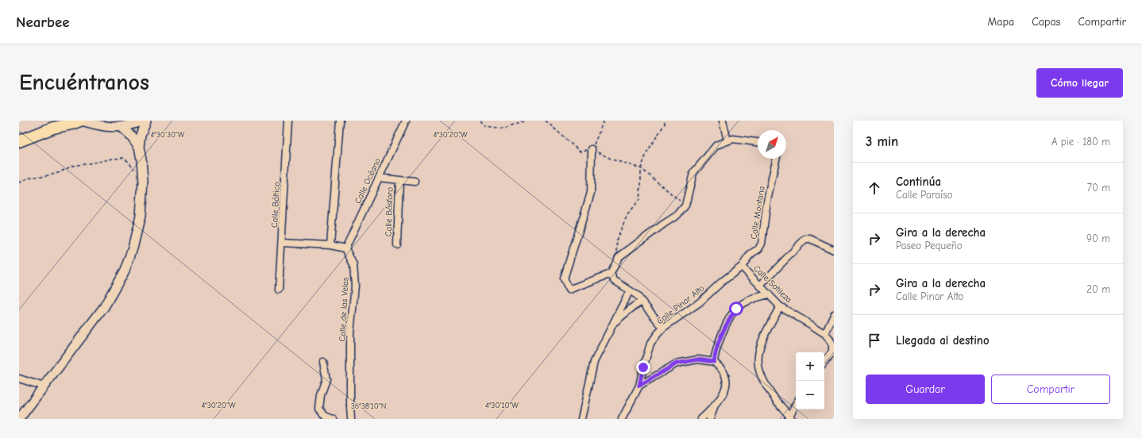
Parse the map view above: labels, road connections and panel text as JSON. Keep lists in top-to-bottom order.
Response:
{
  "streets": {
    "street": [
      "Calle Océano",
      "Calle Báltico",
      "Calle Bósforo",
      "Calle Montana",
      "Calle Sotileza",
      "Calle Pinar Alto",
      "Calle de las Velas"
    ]
  },
  "crossings": [
    ["Calle Océano", "Calle de las Velas"],
    ["Calle Montana", "Calle Sotileza"],
    ["Calle Montana", "Calle Pinar Alto"],
    ["Calle Sotileza", "Calle Pinar Alto"]
  ],
  "north": "top right",
  "page": {
    "header": "Nearbee",
    "nav": ["Mapa", "Capas", "Compartir"],
    "buttons": [
      "Cómo llegar",
      ["Guardar", "Compartir"]
    ],
    "title": "Encuéntranos",
    "heading": ["3 min", "A pie · 180 m"],
    "list": [
      ["Continúa", "Calle Paraíso", "70 m"],
      ["Gira a la derecha", "Paseo Pequeño", "90 m"],
      ["Gira a la derecha", "Calle Pinar Alto", "20 m"],
      "Llegada al destino"
    ],
    "map_buttons": ["+", "−"]
  },
  "coordinates": [
    "4°30'30\"W",
    "4°30'20\"W",
    "4°30'10\"W",
    "36°38'10\"N"
  ]
}
